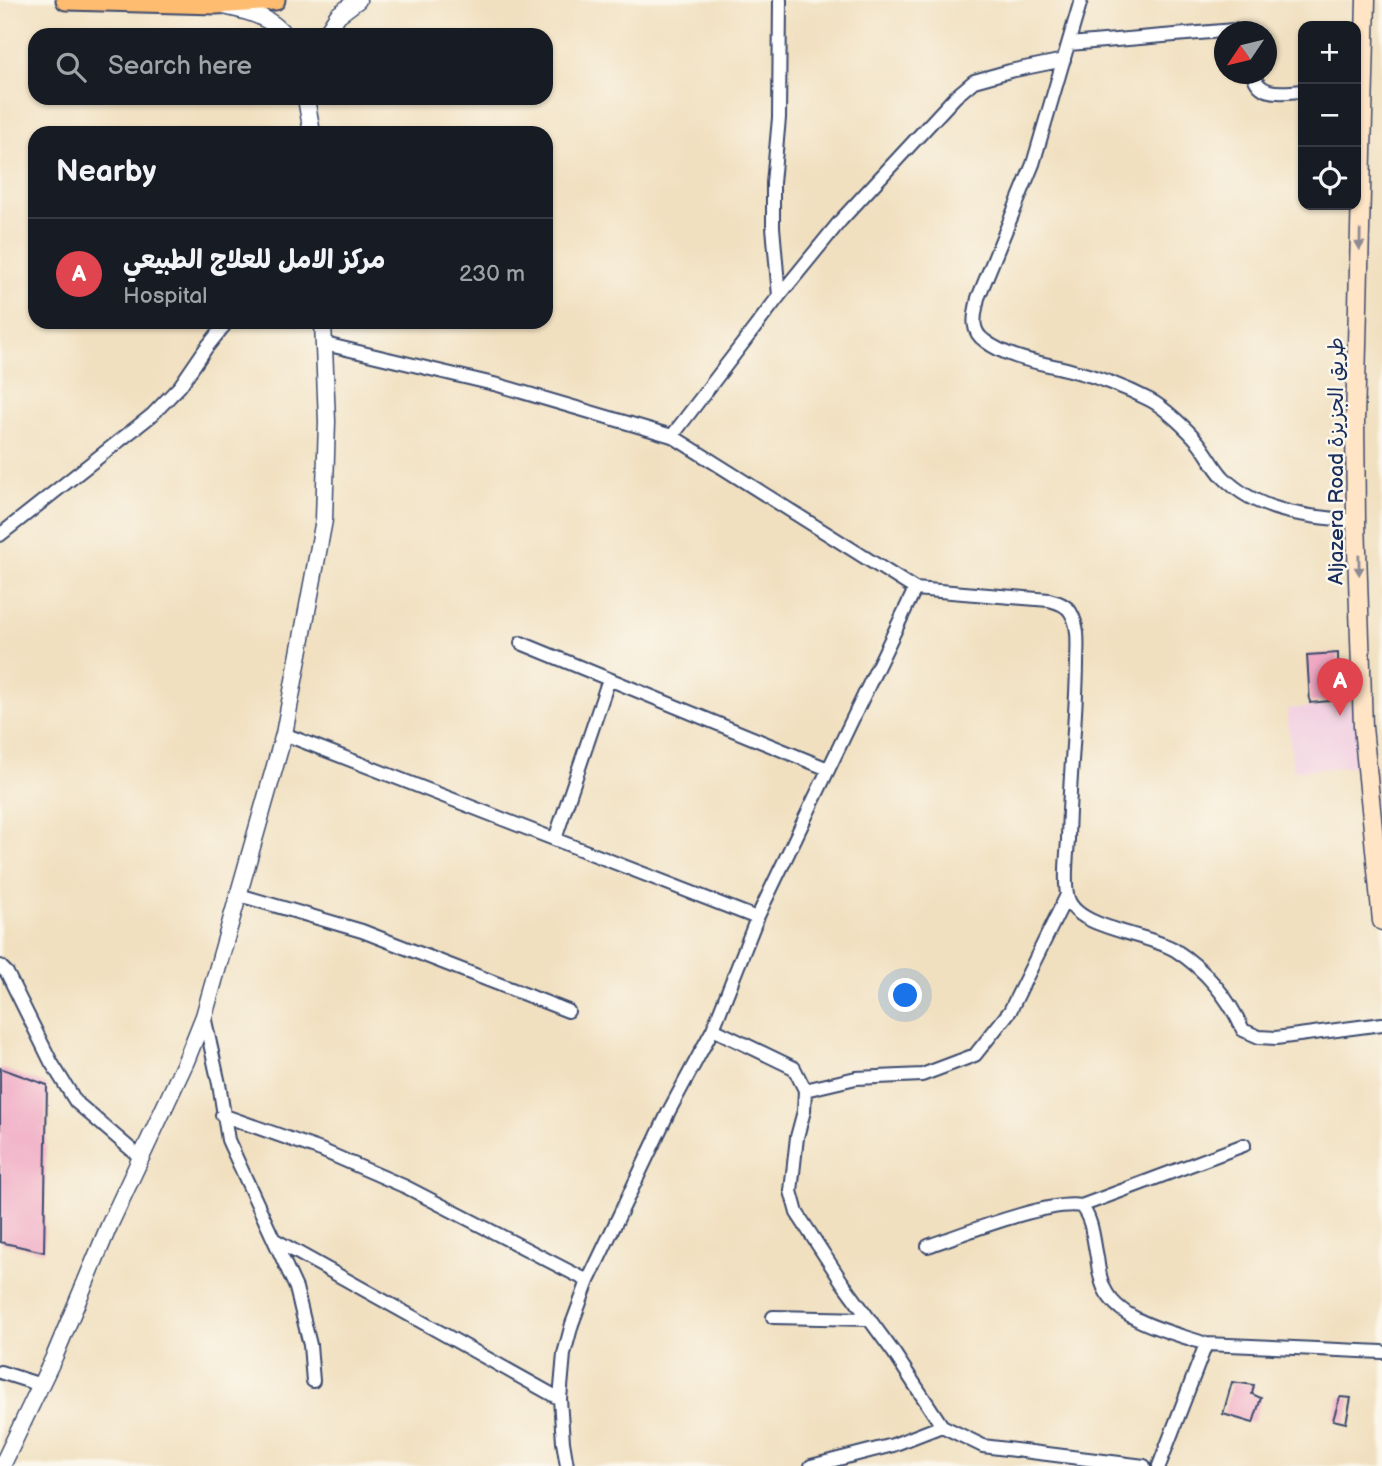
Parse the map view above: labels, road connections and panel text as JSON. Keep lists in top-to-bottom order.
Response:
{
  "streets": {
    "main road": ["Aljazera Road طريق الجزيزة"]
  },
  "one_way": ["Aljazera Road طريق الجزيزة"],
  "north": "bottom left",
  "page": {
    "map_buttons": ["+", "−"],
    "search": "Search here",
    "heading": "Nearby",
    "list": [
      {
        "mark": "A",
        "name": "مركز الامل للعلاج الطبيعي",
        "note": "Hospital",
        "value": "230 m"
      }
    ],
    "pins": "A"
  }
}
